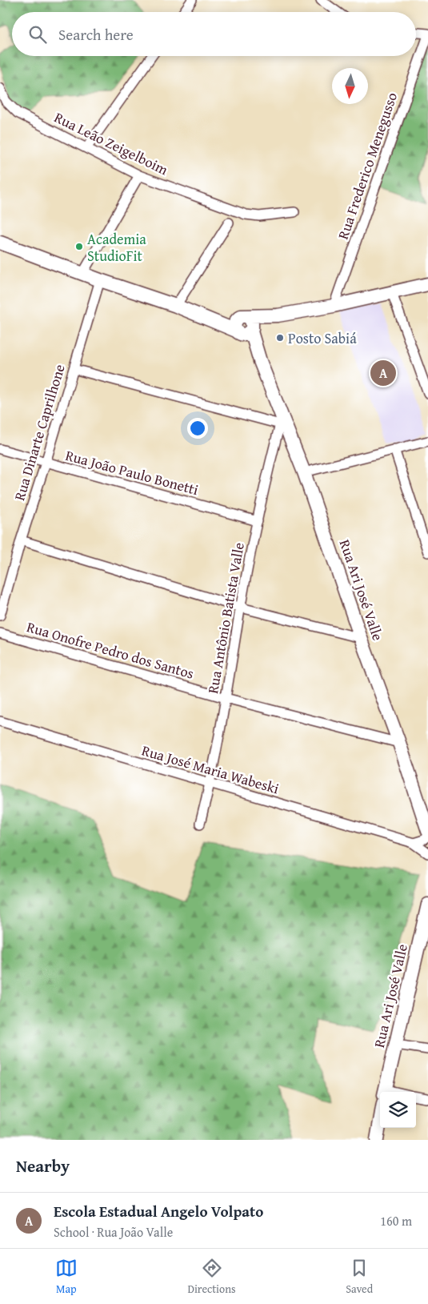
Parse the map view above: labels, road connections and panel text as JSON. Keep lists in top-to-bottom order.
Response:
{
  "streets": {
    "street": [
      "Rua Leão Zeigelboim",
      "Rua Frederico Menegusso",
      "Rua Dinarte Caprilhone",
      "Rua João Paulo Bonetti",
      "Rua Ari José Valle",
      "Rua Antônio Batista Valle",
      "Rua Onofre Pedro dos Santos",
      "Rua José Maria Wabeski"
    ]
  },
  "crossings": [
    ["Rua Dinarte Caprilhone", "Rua João Paulo Bonetti"],
    ["Rua João Paulo Bonetti", "Rua Antônio Batista Valle"],
    ["Rua Ari José Valle", "Rua Antônio Batista Valle"],
    ["Rua Ari José Valle", "Rua Onofre Pedro dos Santos"],
    ["Rua Antônio Batista Valle", "Rua Onofre Pedro dos Santos"],
    ["Rua Antônio Batista Valle", "Rua José Maria Wabeski"]
  ],
  "places": ["Academia StudioFit", "Posto Sabiá"],
  "north": "bottom",
  "page": {
    "search": "Search here",
    "pins": "A",
    "heading": "Nearby",
    "list": [
      {
        "mark": "A",
        "name": "Escola Estadual Angelo Volpato",
        "note": "School · Rua João Valle",
        "value": "160 m"
      }
    ],
    "nav": ["Map", "Directions", "Saved"]
  }
}
